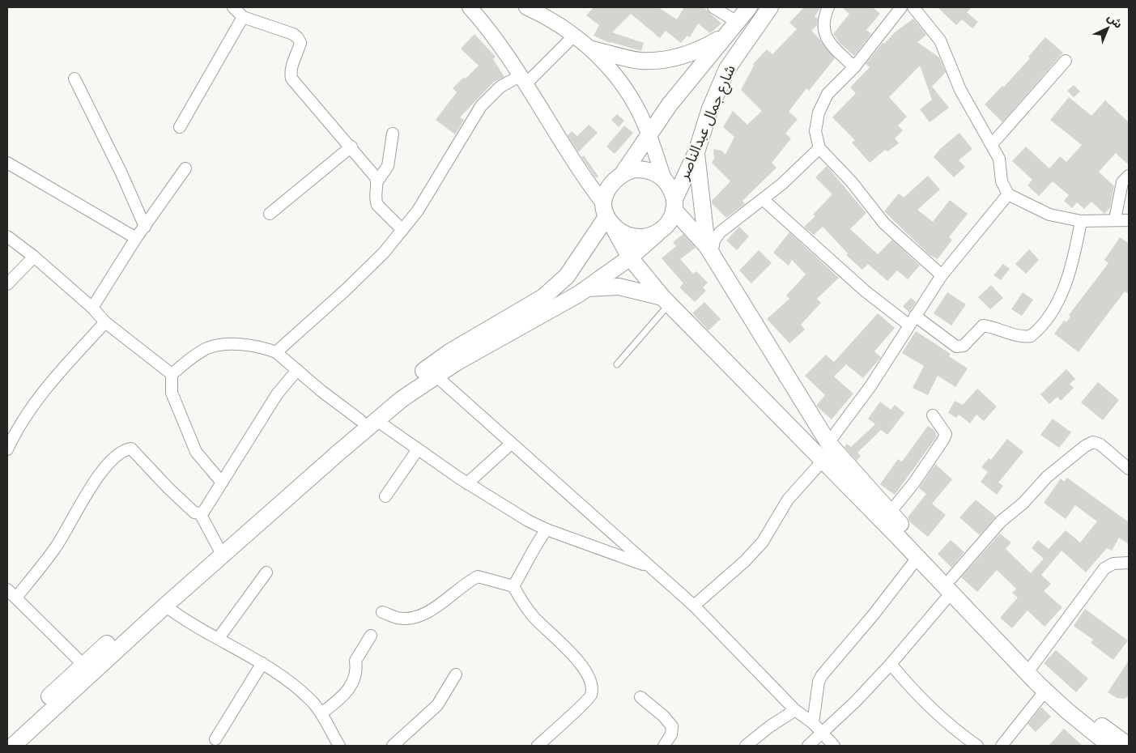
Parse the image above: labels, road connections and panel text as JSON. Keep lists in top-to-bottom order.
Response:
{
  "streets": {
    "main road": ["شارع جمال عبدالناصر"]
  },
  "north": "top right"
}
